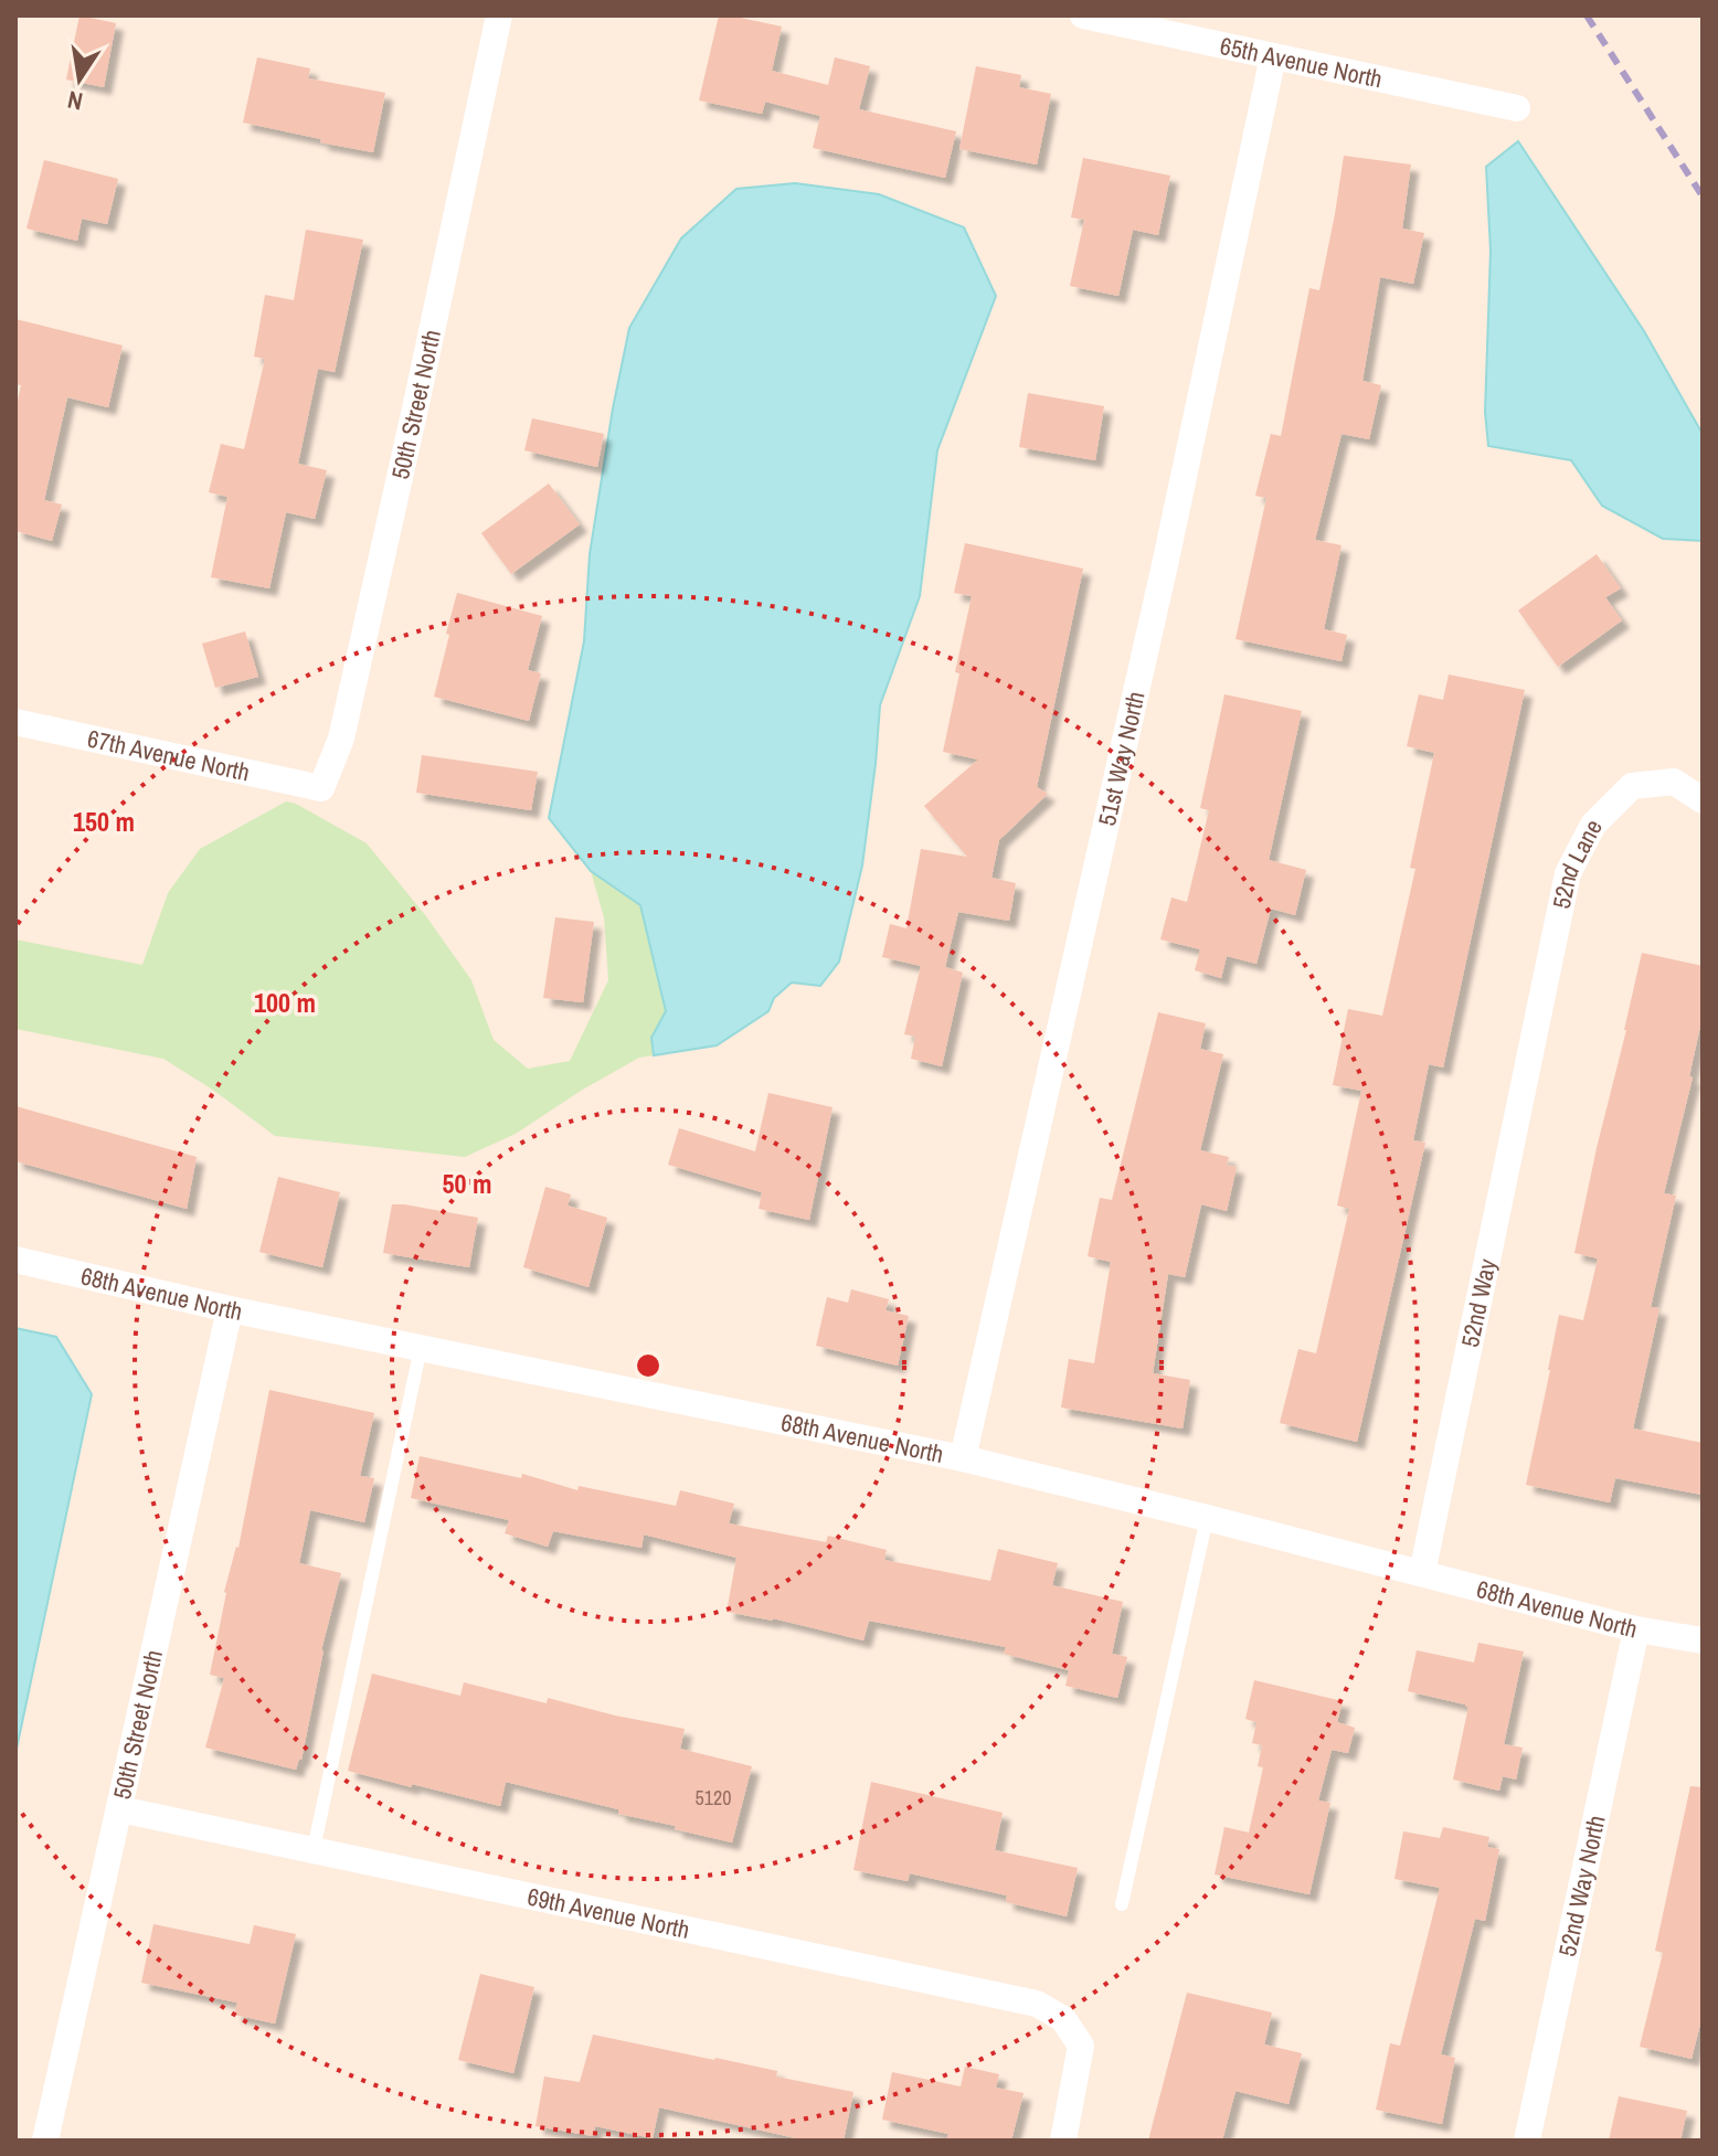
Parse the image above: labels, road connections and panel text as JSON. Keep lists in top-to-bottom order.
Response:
{
  "streets": {
    "street": [
      "65th Avenue North",
      "50th Street North",
      "67th Avenue North",
      "51st Way North",
      "52nd Lane",
      "68th Avenue North",
      "52nd Way",
      "52nd Way North",
      "69th Avenue North"
    ]
  },
  "crossings": [
    ["65th Avenue North", "51st Way North"],
    ["50th Street North", "67th Avenue North"],
    ["50th Street North", "68th Avenue North"],
    ["50th Street North", "69th Avenue North"],
    ["51st Way North", "68th Avenue North"],
    ["52nd Lane", "52nd Way"],
    ["68th Avenue North", "52nd Way"],
    ["68th Avenue North", "52nd Way North"]
  ],
  "house_numbers": ["5120"],
  "north": "bottom",
  "rings": ["150 m", "100 m", "50 m"]
}
